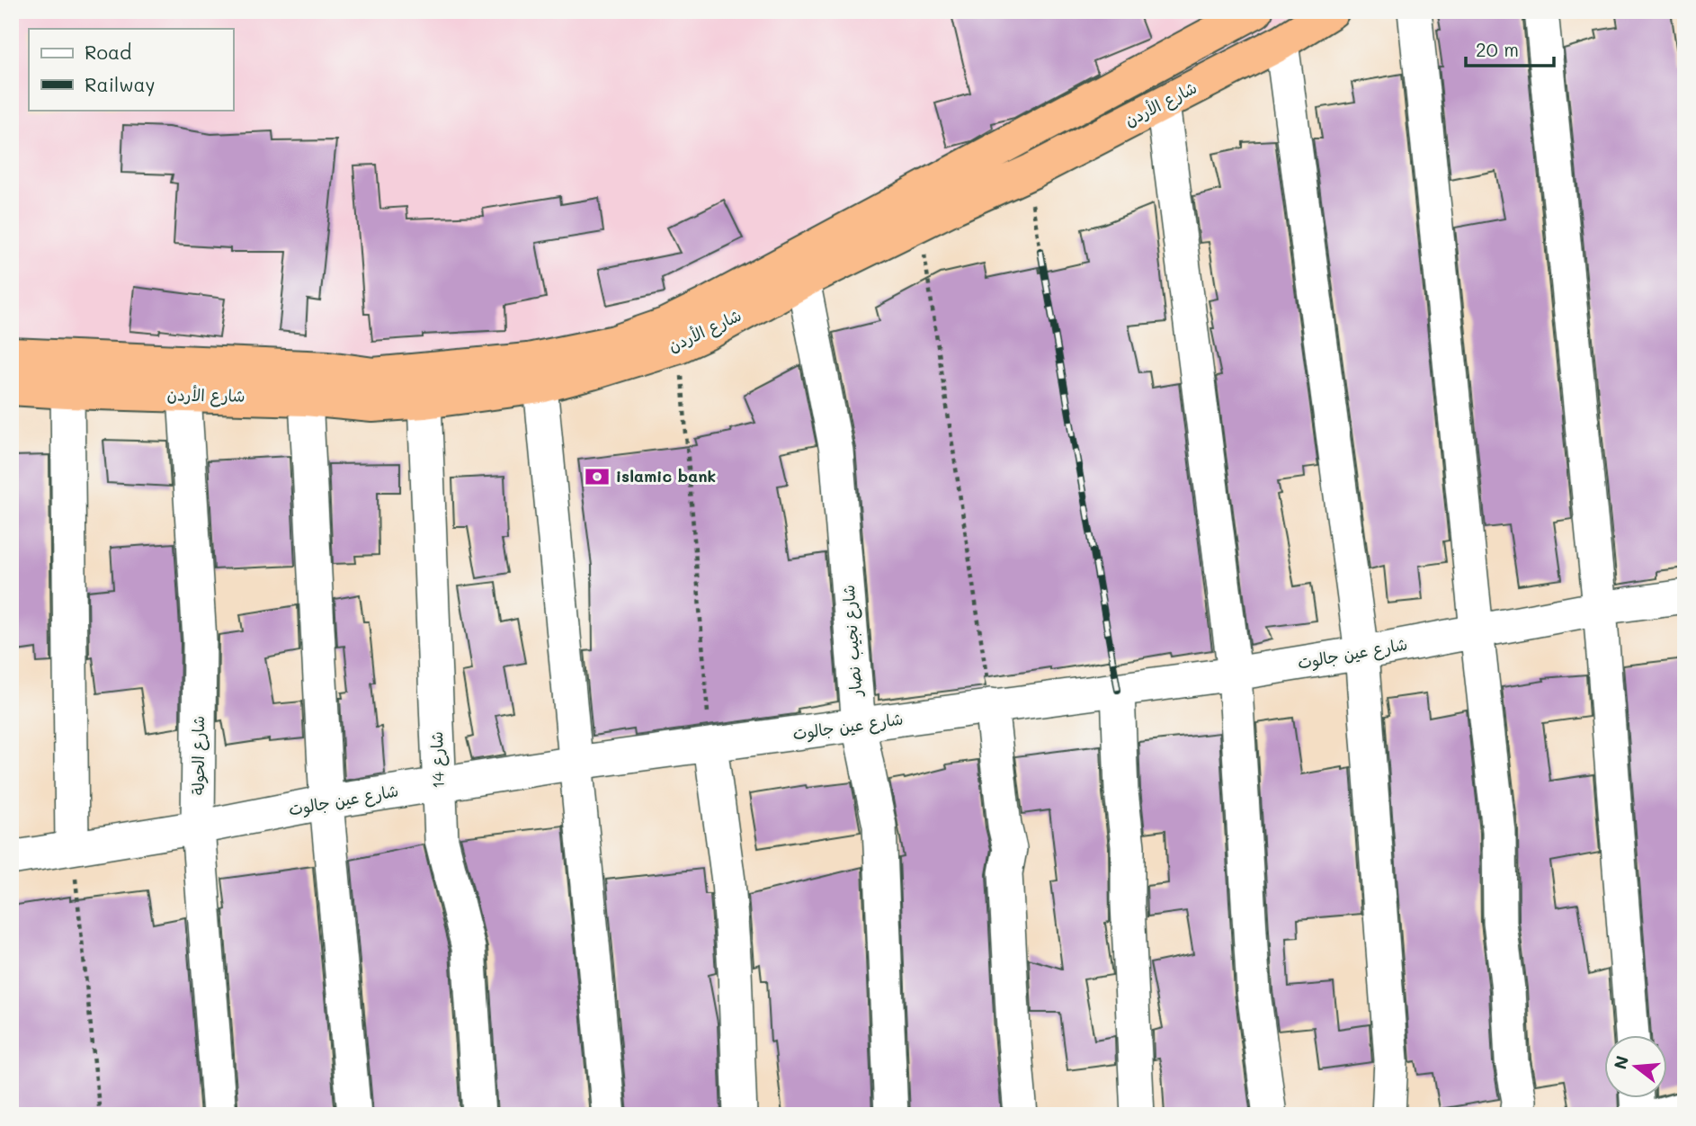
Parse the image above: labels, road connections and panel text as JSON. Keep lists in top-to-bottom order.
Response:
{
  "streets": {
    "highway": ["شارع الأردن"],
    "street": [
      "شارع نجيب نصار",
      "شارع عين جالوت",
      "شارع الحولة",
      "شارع 14"
    ]
  },
  "crossings": [
    ["شارع الأردن", "شارع نجيب نصار"],
    ["شارع الأردن", "شارع الحولة"],
    ["شارع الأردن", "شارع 14"],
    ["شارع نجيب نصار", "شارع عين جالوت"],
    ["شارع عين جالوت", "شارع الحولة"],
    ["شارع عين جالوت", "شارع 14"]
  ],
  "places": {
    "bank": ["islamic bank"]
  },
  "legend": ["Road", "Railway"],
  "scale_bar": "20 m",
  "north": "left"
}
